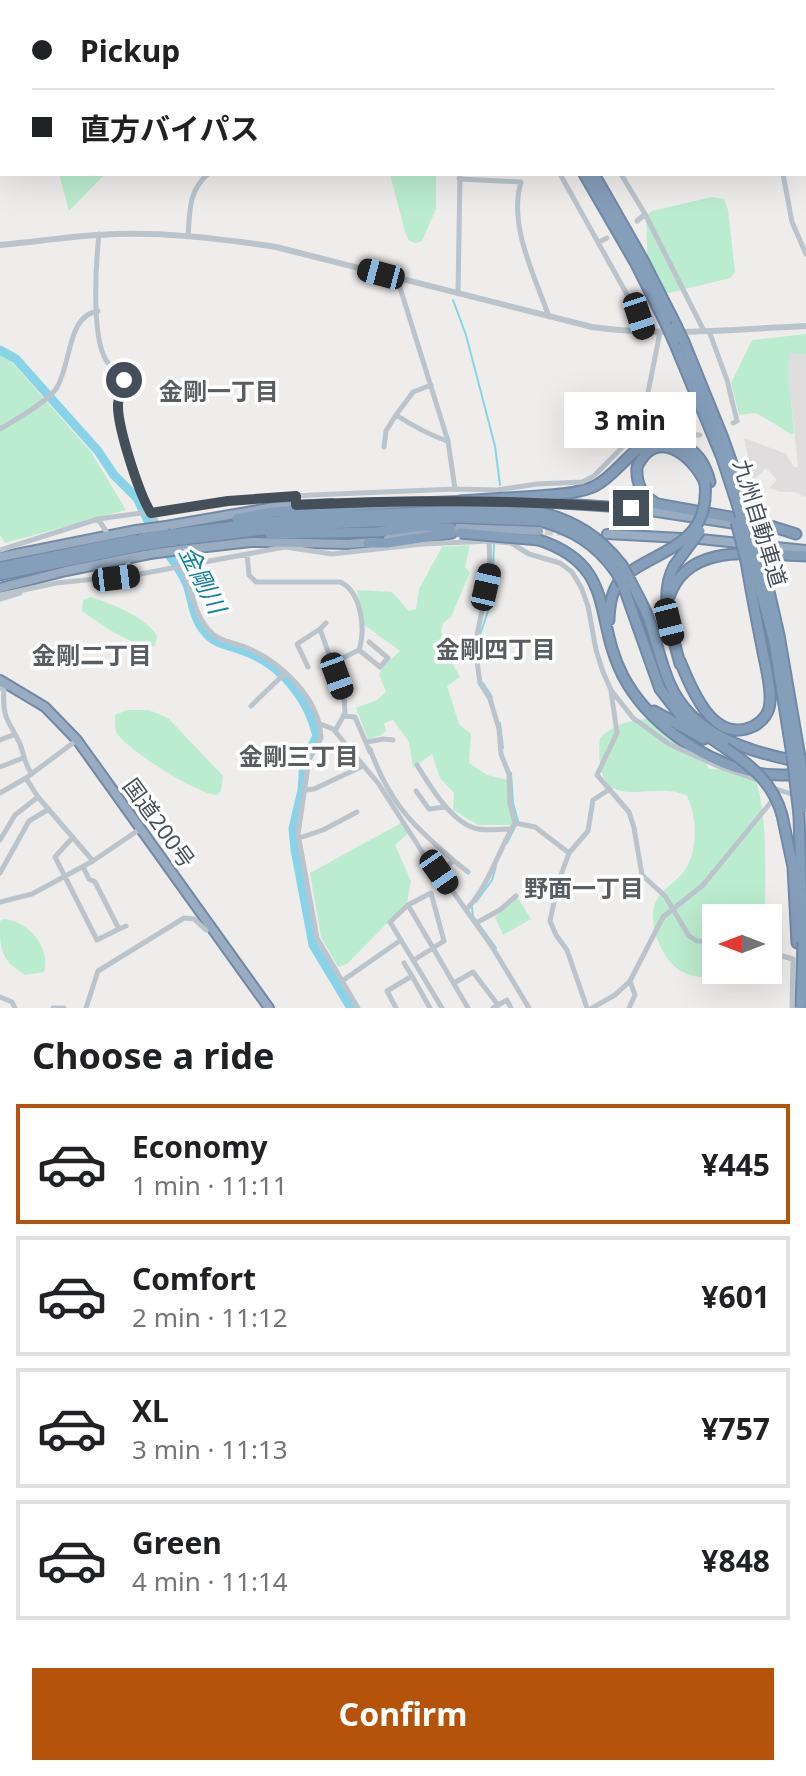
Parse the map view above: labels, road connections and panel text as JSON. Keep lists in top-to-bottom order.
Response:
{
  "streets": {
    "highway": ["九州自動車道", "国道200号"]
  },
  "districts": [
    "金剛一丁目",
    "金剛四丁目",
    "金剛二丁目",
    "金剛三丁目",
    "野面一丁目"
  ],
  "water": ["金剛川"],
  "north": "left",
  "page": {
    "banner": ["Pickup", "直方バイパス"],
    "bubble": "3 min",
    "heading": "Choose a ride",
    "list": [
      {
        "name": "Economy",
        "note": "1 min · 11:11",
        "value": "¥445"
      },
      {
        "name": "Comfort",
        "note": "2 min · 11:12",
        "value": "¥601"
      },
      {
        "name": "XL",
        "note": "3 min · 11:13",
        "value": "¥757"
      },
      {
        "name": "Green",
        "note": "4 min · 11:14",
        "value": "¥848"
      }
    ],
    "buttons": "Confirm"
  }
}
